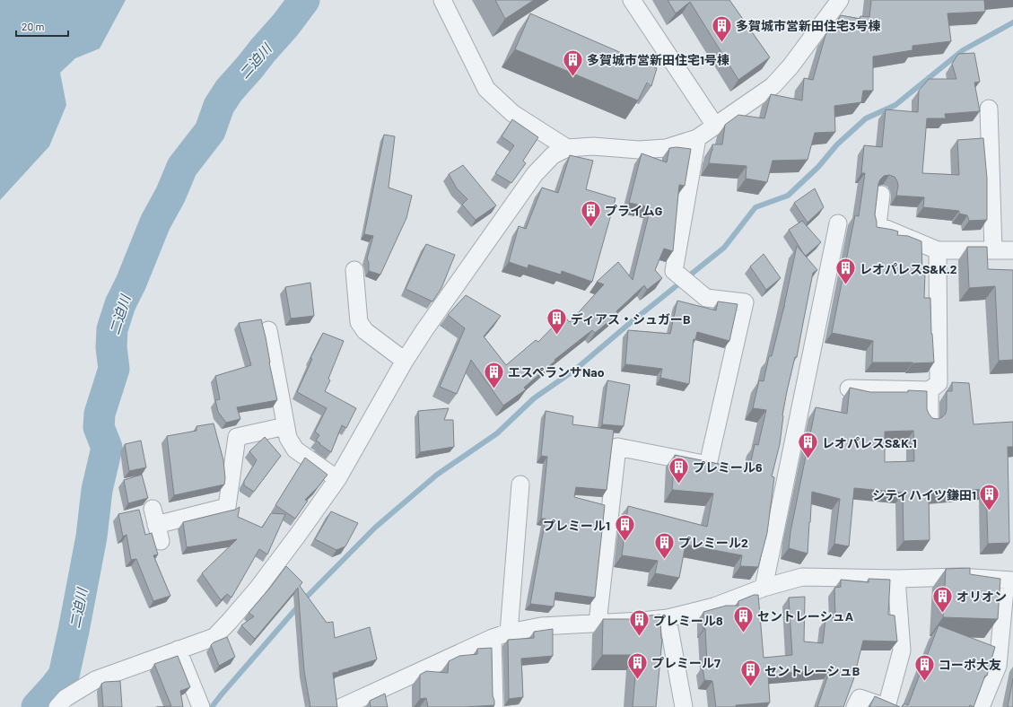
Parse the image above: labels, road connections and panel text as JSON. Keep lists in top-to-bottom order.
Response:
{
  "water": ["二迫川"],
  "places": {
    "building": [
      "多賀城市営新田住宅3号棟",
      "多賀城市営新田住宅1号棟",
      "プライムG",
      "レオパレスS&K.2",
      "ディアス・シュガーB",
      "エスペランサNao",
      "レオパレスS&K.1",
      "プレミール6",
      "シティハイツ鎌田1",
      "プレミール1",
      "プレミール2",
      "オリオン",
      "セントレーシュA",
      "プレミール8",
      "プレミール7",
      "コーポ大友",
      "セントレーシュB"
    ]
  },
  "scale_bar": "20 m"
}
